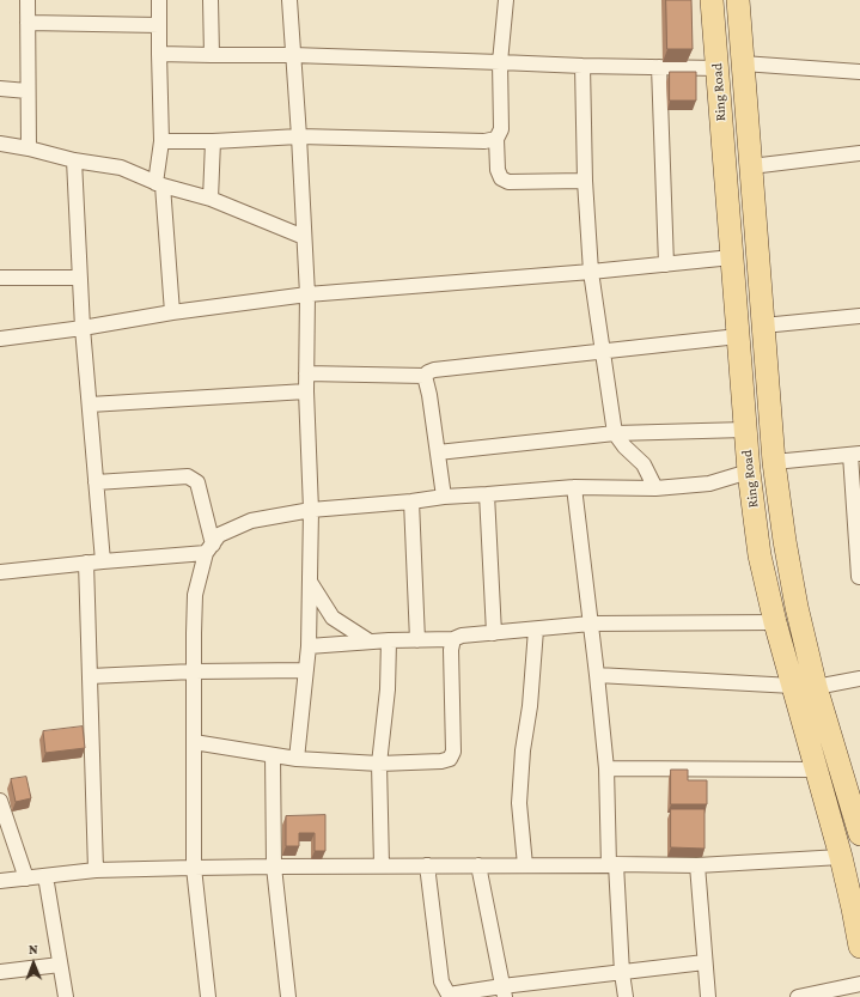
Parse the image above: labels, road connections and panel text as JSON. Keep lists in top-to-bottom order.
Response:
{
  "streets": {
    "main road": ["Ring Road"]
  },
  "north": "top"
}
